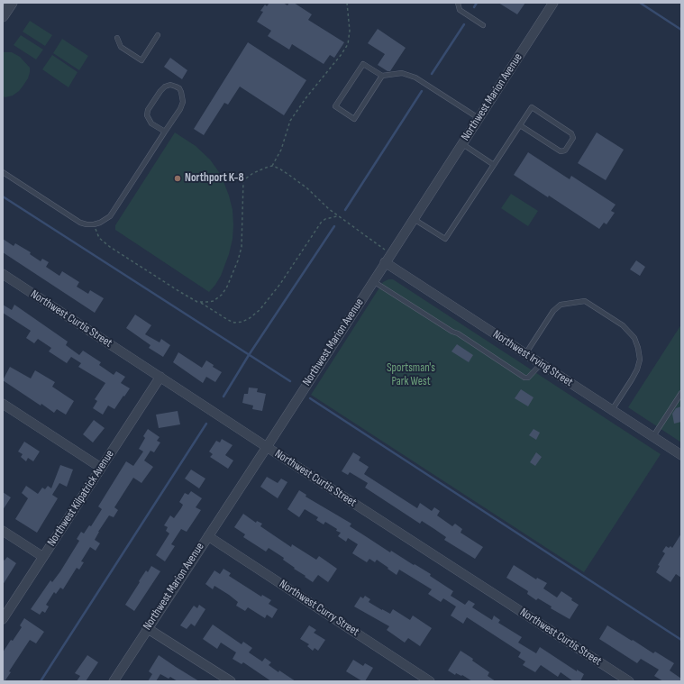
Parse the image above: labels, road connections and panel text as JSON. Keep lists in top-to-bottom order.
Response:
{
  "streets": {
    "street": [
      "Northwest Marion Avenue",
      "Northwest Curtis Street",
      "Northwest Irving Street",
      "Northwest Kilpatrick Avenue",
      "Northwest Curry Street"
    ]
  },
  "crossings": [
    ["Northwest Marion Avenue", "Northwest Curtis Street"],
    ["Northwest Marion Avenue", "Northwest Irving Street"],
    ["Northwest Marion Avenue", "Northwest Curry Street"],
    ["Northwest Curtis Street", "Northwest Kilpatrick Avenue"]
  ],
  "parks": ["Sportsman's Park West"],
  "places": ["Northport K-8"]
}
